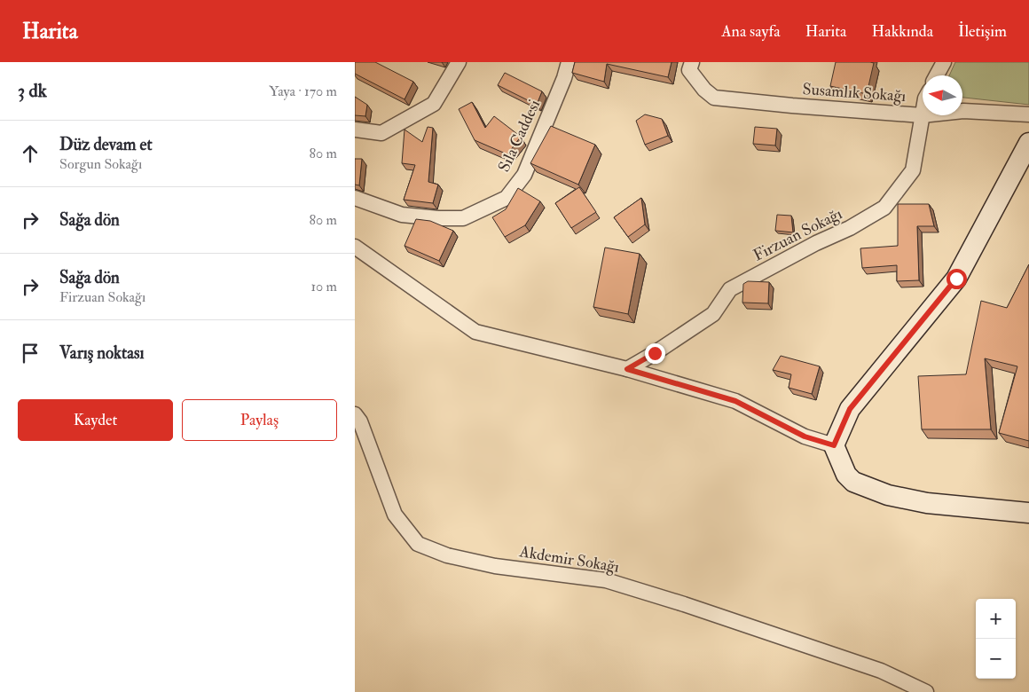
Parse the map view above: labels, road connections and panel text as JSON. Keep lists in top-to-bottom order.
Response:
{
  "streets": {
    "street": [
      "Susamlık Sokağı",
      "Sıla Caddesi",
      "Firzuan Sokağı",
      "Akdemir Sokağı"
    ]
  },
  "crossings": [
    ["Susamlık Sokağı", "Firzuan Sokağı"]
  ],
  "north": "left",
  "page": {
    "header": "Harita",
    "nav": [
      "Ana sayfa",
      "Harita",
      "Hakkında",
      "İletişim"
    ],
    "heading": ["3 dk", "Yaya · 170 m"],
    "list": [
      ["Düz devam et", "Sorgun Sokağı", "80 m"],
      ["Sağa dön", "80 m"],
      ["Sağa dön", "Firzuan Sokağı", "10 m"],
      "Varış noktası"
    ],
    "buttons": ["Kaydet", "Paylaş"],
    "map_buttons": ["+", "−"]
  }
}
